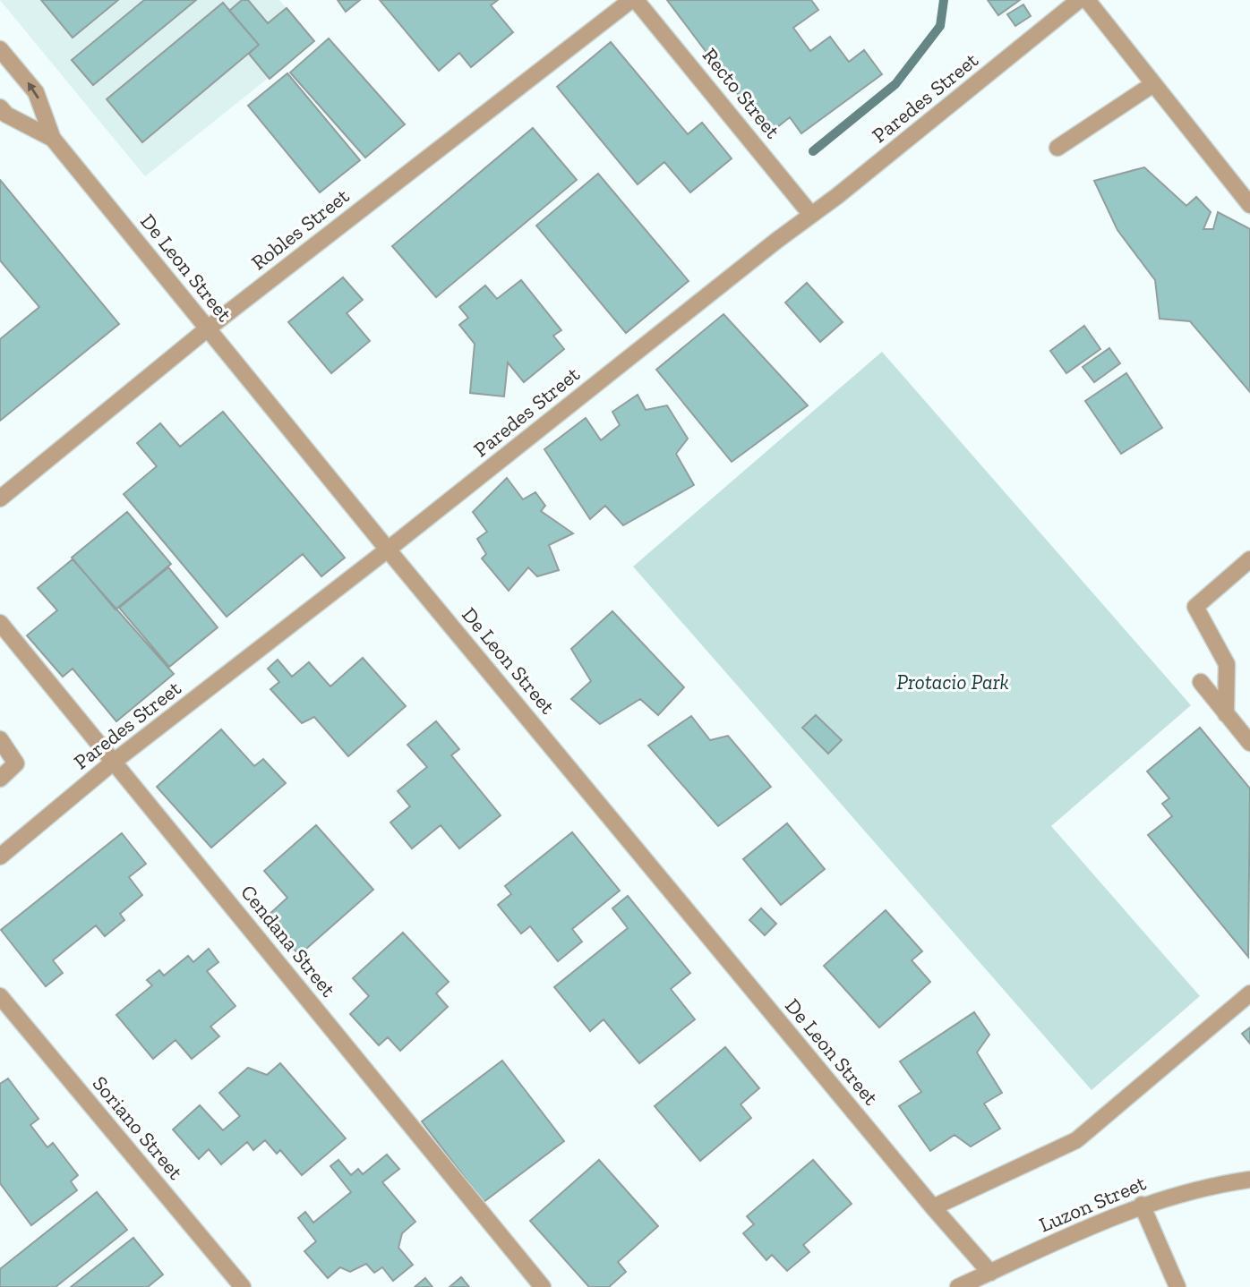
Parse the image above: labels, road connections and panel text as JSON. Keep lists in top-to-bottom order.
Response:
{
  "streets": {
    "lane": [
      "Recto Street",
      "Paredes Street",
      "Robles Street",
      "De Leon Street",
      "Cendana Street",
      "Soriano Street",
      "Luzon Street"
    ]
  },
  "crossings": [
    ["Recto Street", "Paredes Street"],
    ["Paredes Street", "De Leon Street"],
    ["Paredes Street", "Cendana Street"],
    ["Robles Street", "De Leon Street"],
    ["De Leon Street", "Luzon Street"]
  ],
  "parks": ["Protacio Park"]
}
